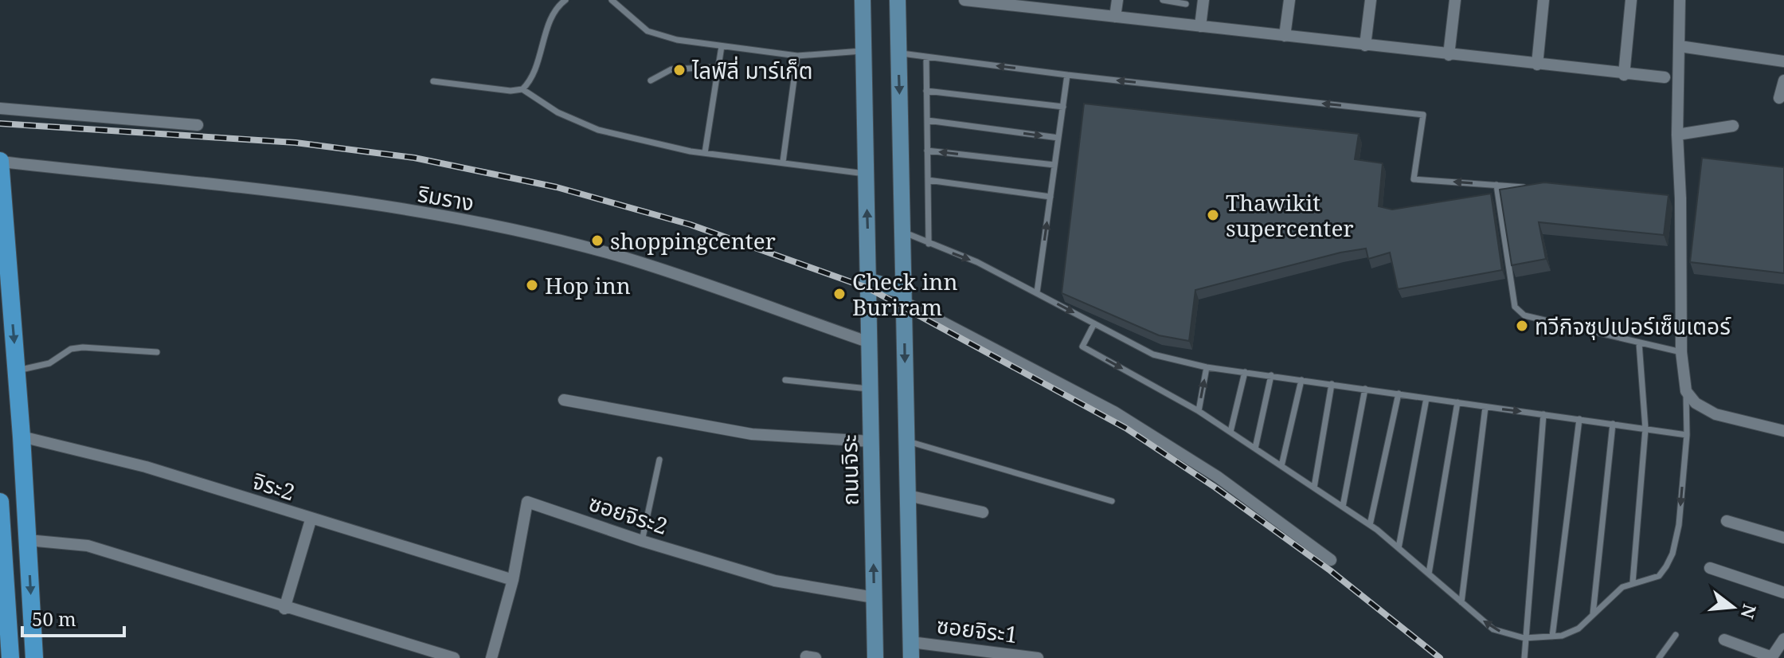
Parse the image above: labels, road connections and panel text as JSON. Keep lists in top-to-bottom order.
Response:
{
  "streets": {
    "main road": ["ถนนจิระ"],
    "street": [
      "ริมราง",
      "จิระ2",
      "ซอยจิระ2",
      "ซอยจิระ1"
    ]
  },
  "crossings": [
    ["ริมราง", "ถนนจิระ"],
    ["ถนนจิระ", "ซอยจิระ2"],
    ["จิระ2", "ซอยจิระ2"]
  ],
  "places": [
    "ไลฟ์ลี่ มาร์เก็ต",
    "Thawikit supercenter",
    "shoppingcenter",
    "Hop inn",
    "Check inn Buriram",
    "ทวีกิจซุปเปอร์เซ็นเตอร์"
  ],
  "scale_bar": "50 m",
  "north": "right"
}
